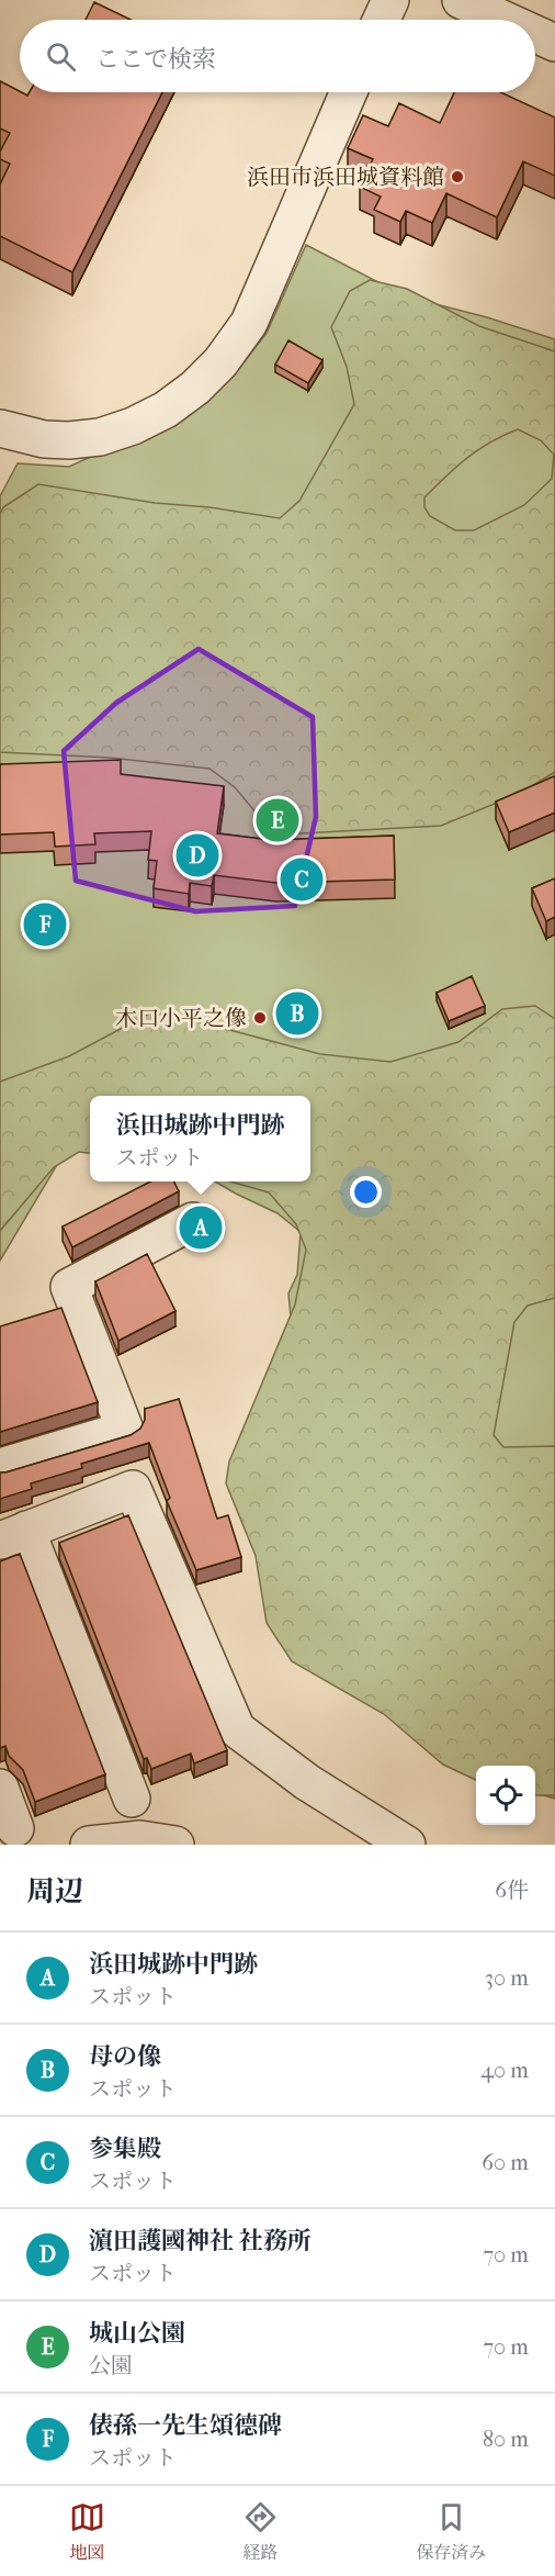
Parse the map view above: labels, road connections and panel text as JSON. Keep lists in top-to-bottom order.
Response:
{
  "places": ["浜田市浜田城資料館", "木口小平之像"],
  "page": {
    "search": "ここで検索",
    "pins": [
      "E",
      "D",
      "C",
      "F",
      "B",
      "A"
    ],
    "popup": ["浜田城跡中門跡", "スポット"],
    "heading": ["周辺", "6件"],
    "list": [
      {
        "mark": "A",
        "name": "浜田城跡中門跡",
        "note": "スポット",
        "value": "30 m"
      },
      {
        "mark": "B",
        "name": "母の像",
        "note": "スポット",
        "value": "40 m"
      },
      {
        "mark": "C",
        "name": "参集殿",
        "note": "スポット",
        "value": "60 m"
      },
      {
        "mark": "D",
        "name": "濵田護國神社 社務所",
        "note": "スポット",
        "value": "70 m"
      },
      {
        "mark": "E",
        "name": "城山公園",
        "note": "公園",
        "value": "70 m"
      },
      {
        "mark": "F",
        "name": "俵孫一先生頌德碑",
        "note": "スポット",
        "value": "80 m"
      }
    ],
    "nav": ["地図", "経路", "保存済み"]
  }
}
